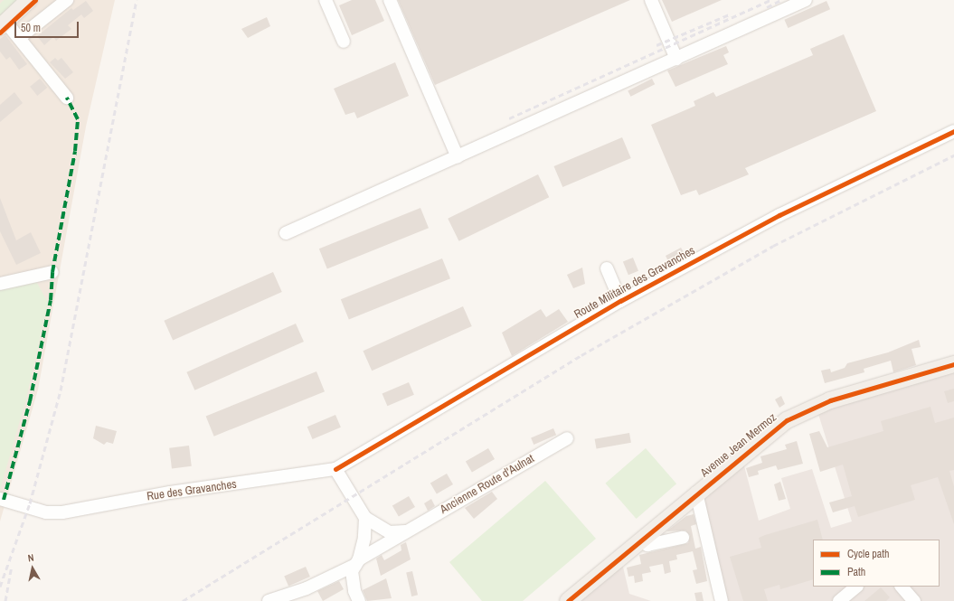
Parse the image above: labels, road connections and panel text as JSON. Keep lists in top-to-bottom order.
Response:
{
  "streets": {
    "main road": ["Avenue Jean Mermoz"],
    "street": ["Route Militaire des Gravanches", "Ancienne Route d'Aulnat", "Rue des Gravanches"]
  },
  "crossings": [
    ["Route Militaire des Gravanches", "Rue des Gravanches"]
  ],
  "legend": ["Cycle path", "Path"],
  "scale_bar": "50 m",
  "north": "top"
}
